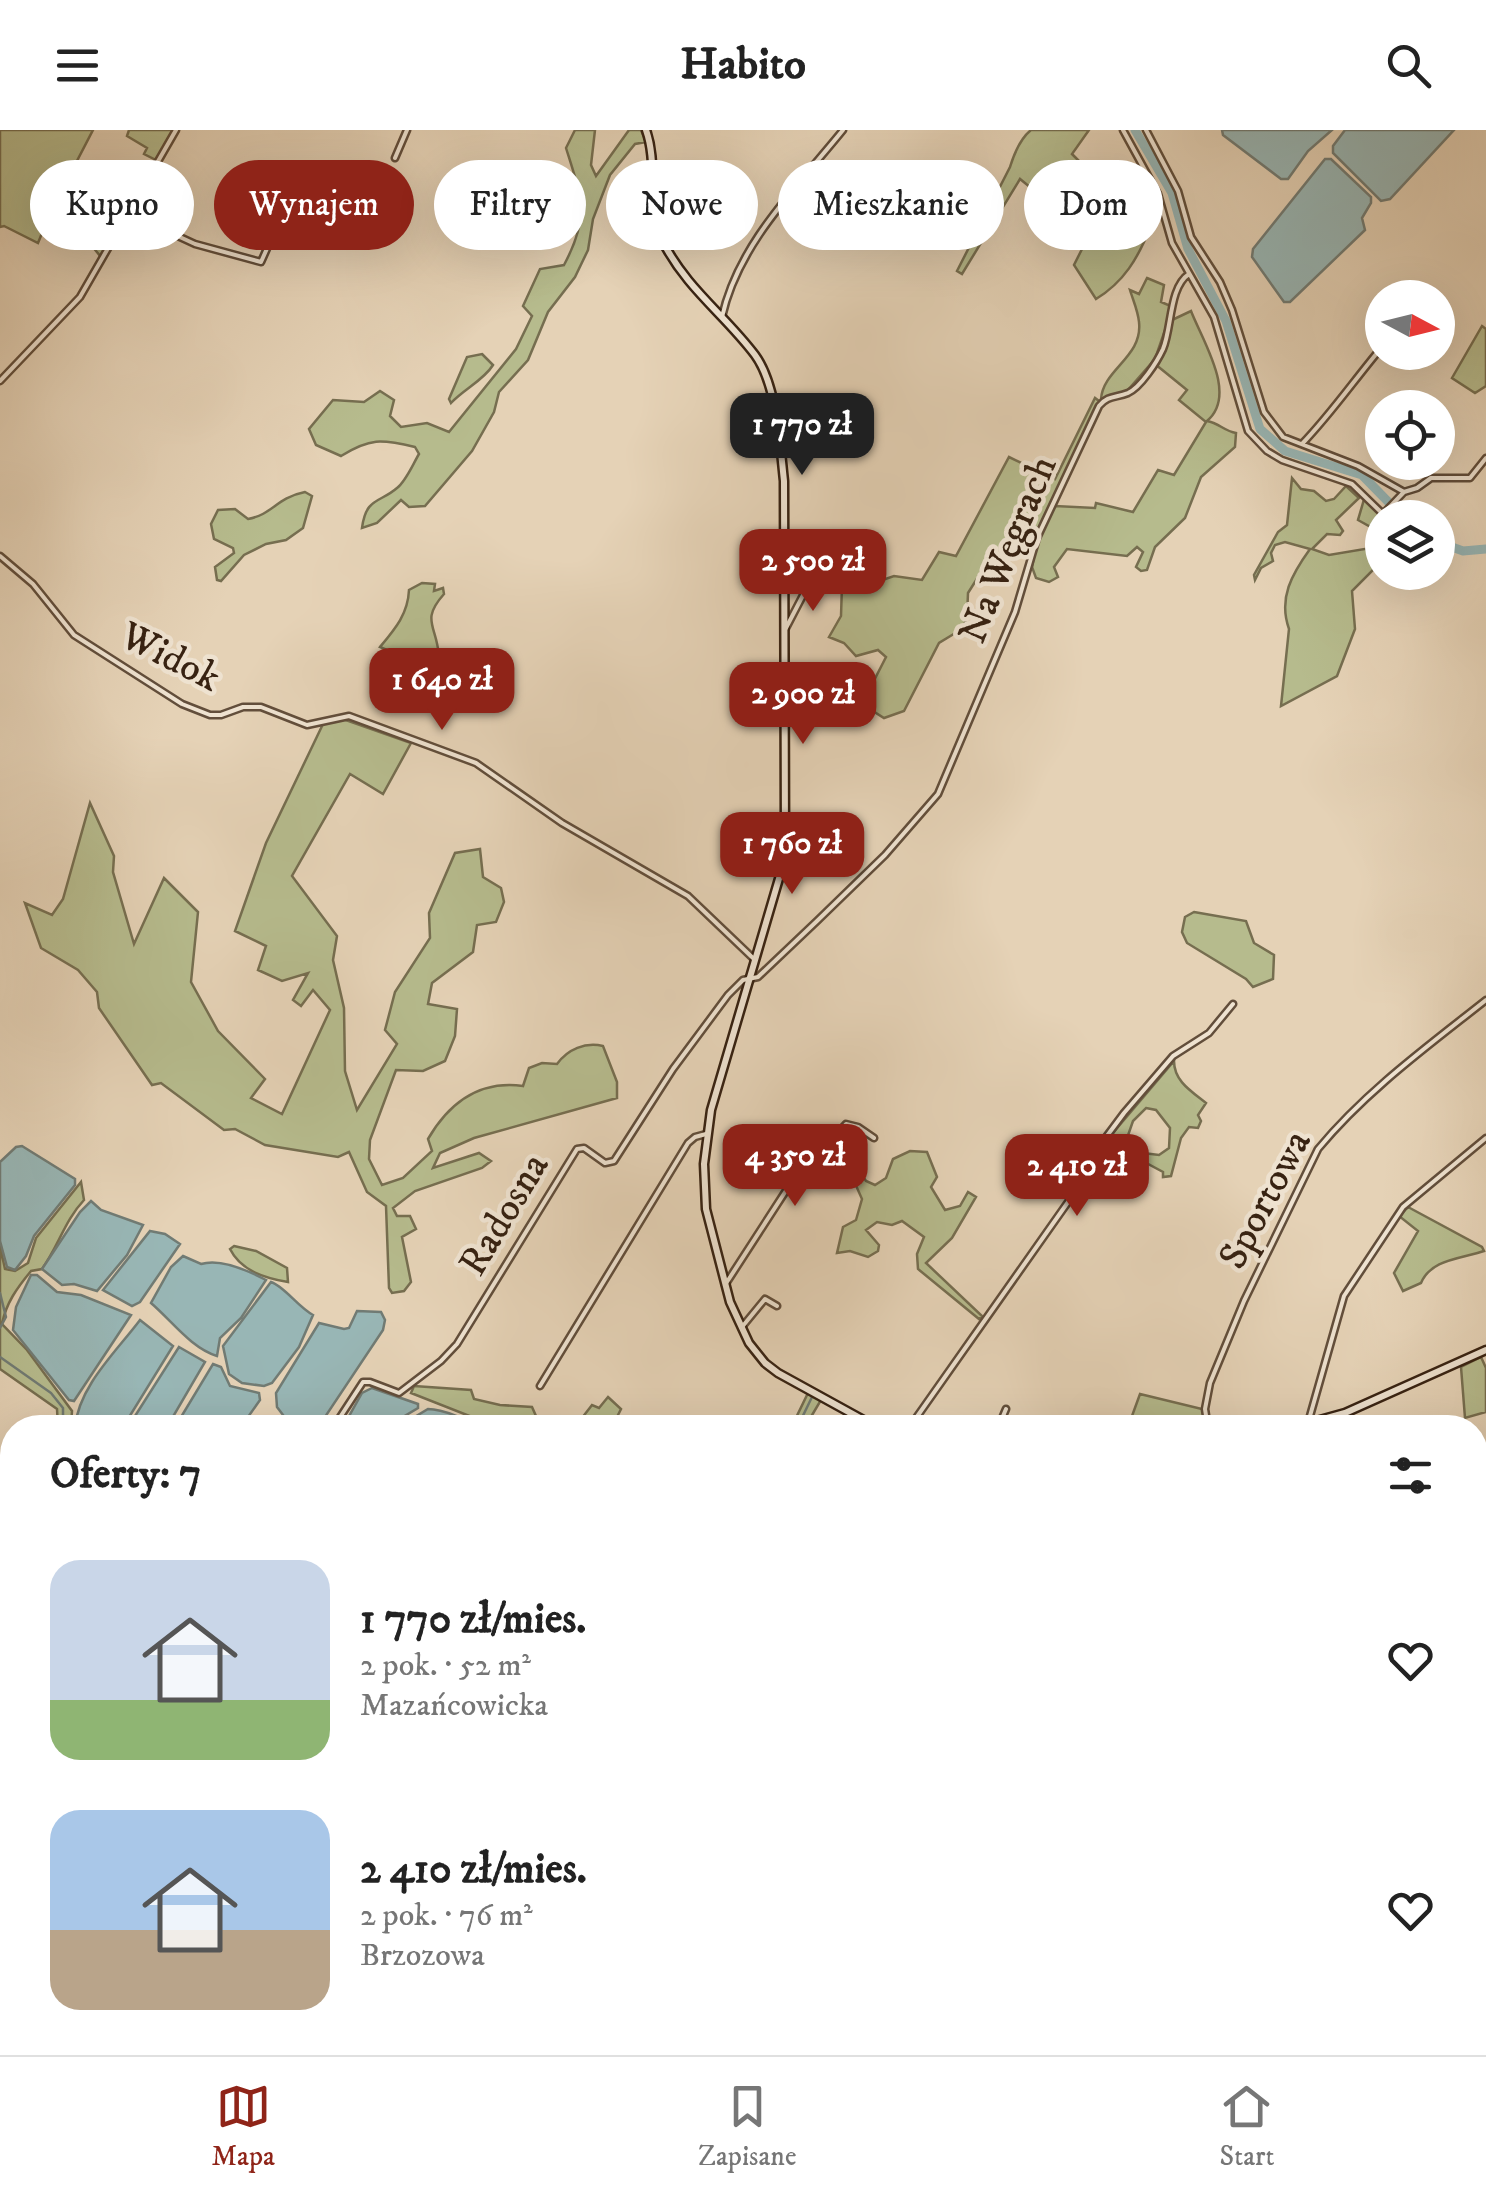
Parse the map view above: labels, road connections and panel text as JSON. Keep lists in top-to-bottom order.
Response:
{
  "streets": {
    "street": [
      "Na Węgrach",
      "Widok",
      "Sportowa",
      "Radosna"
    ]
  },
  "crossings": [
    ["Na Węgrach", "Radosna"]
  ],
  "north": "right",
  "page": {
    "header": "Habito",
    "chip": [
      "Kupno",
      "Wynajem",
      "Filtry",
      "Nowe",
      "Mieszkanie",
      "Dom"
    ],
    "price": [
      "1 770 zł",
      "2 500 zł",
      "1 640 zł",
      "2 900 zł",
      "1 760 zł",
      "4 350 zł",
      "2 410 zł"
    ],
    "heading": "Oferty: 7",
    "list": [
      {
        "name": "1 770 zł/mies.",
        "note": "2 pok. · 52 m² · Mazańcowicka"
      },
      {
        "name": "2 410 zł/mies.",
        "note": "2 pok. · 76 m² · Brzozowa"
      }
    ],
    "tabs": ["Mapa", "Zapisane", "Start"]
  }
}
